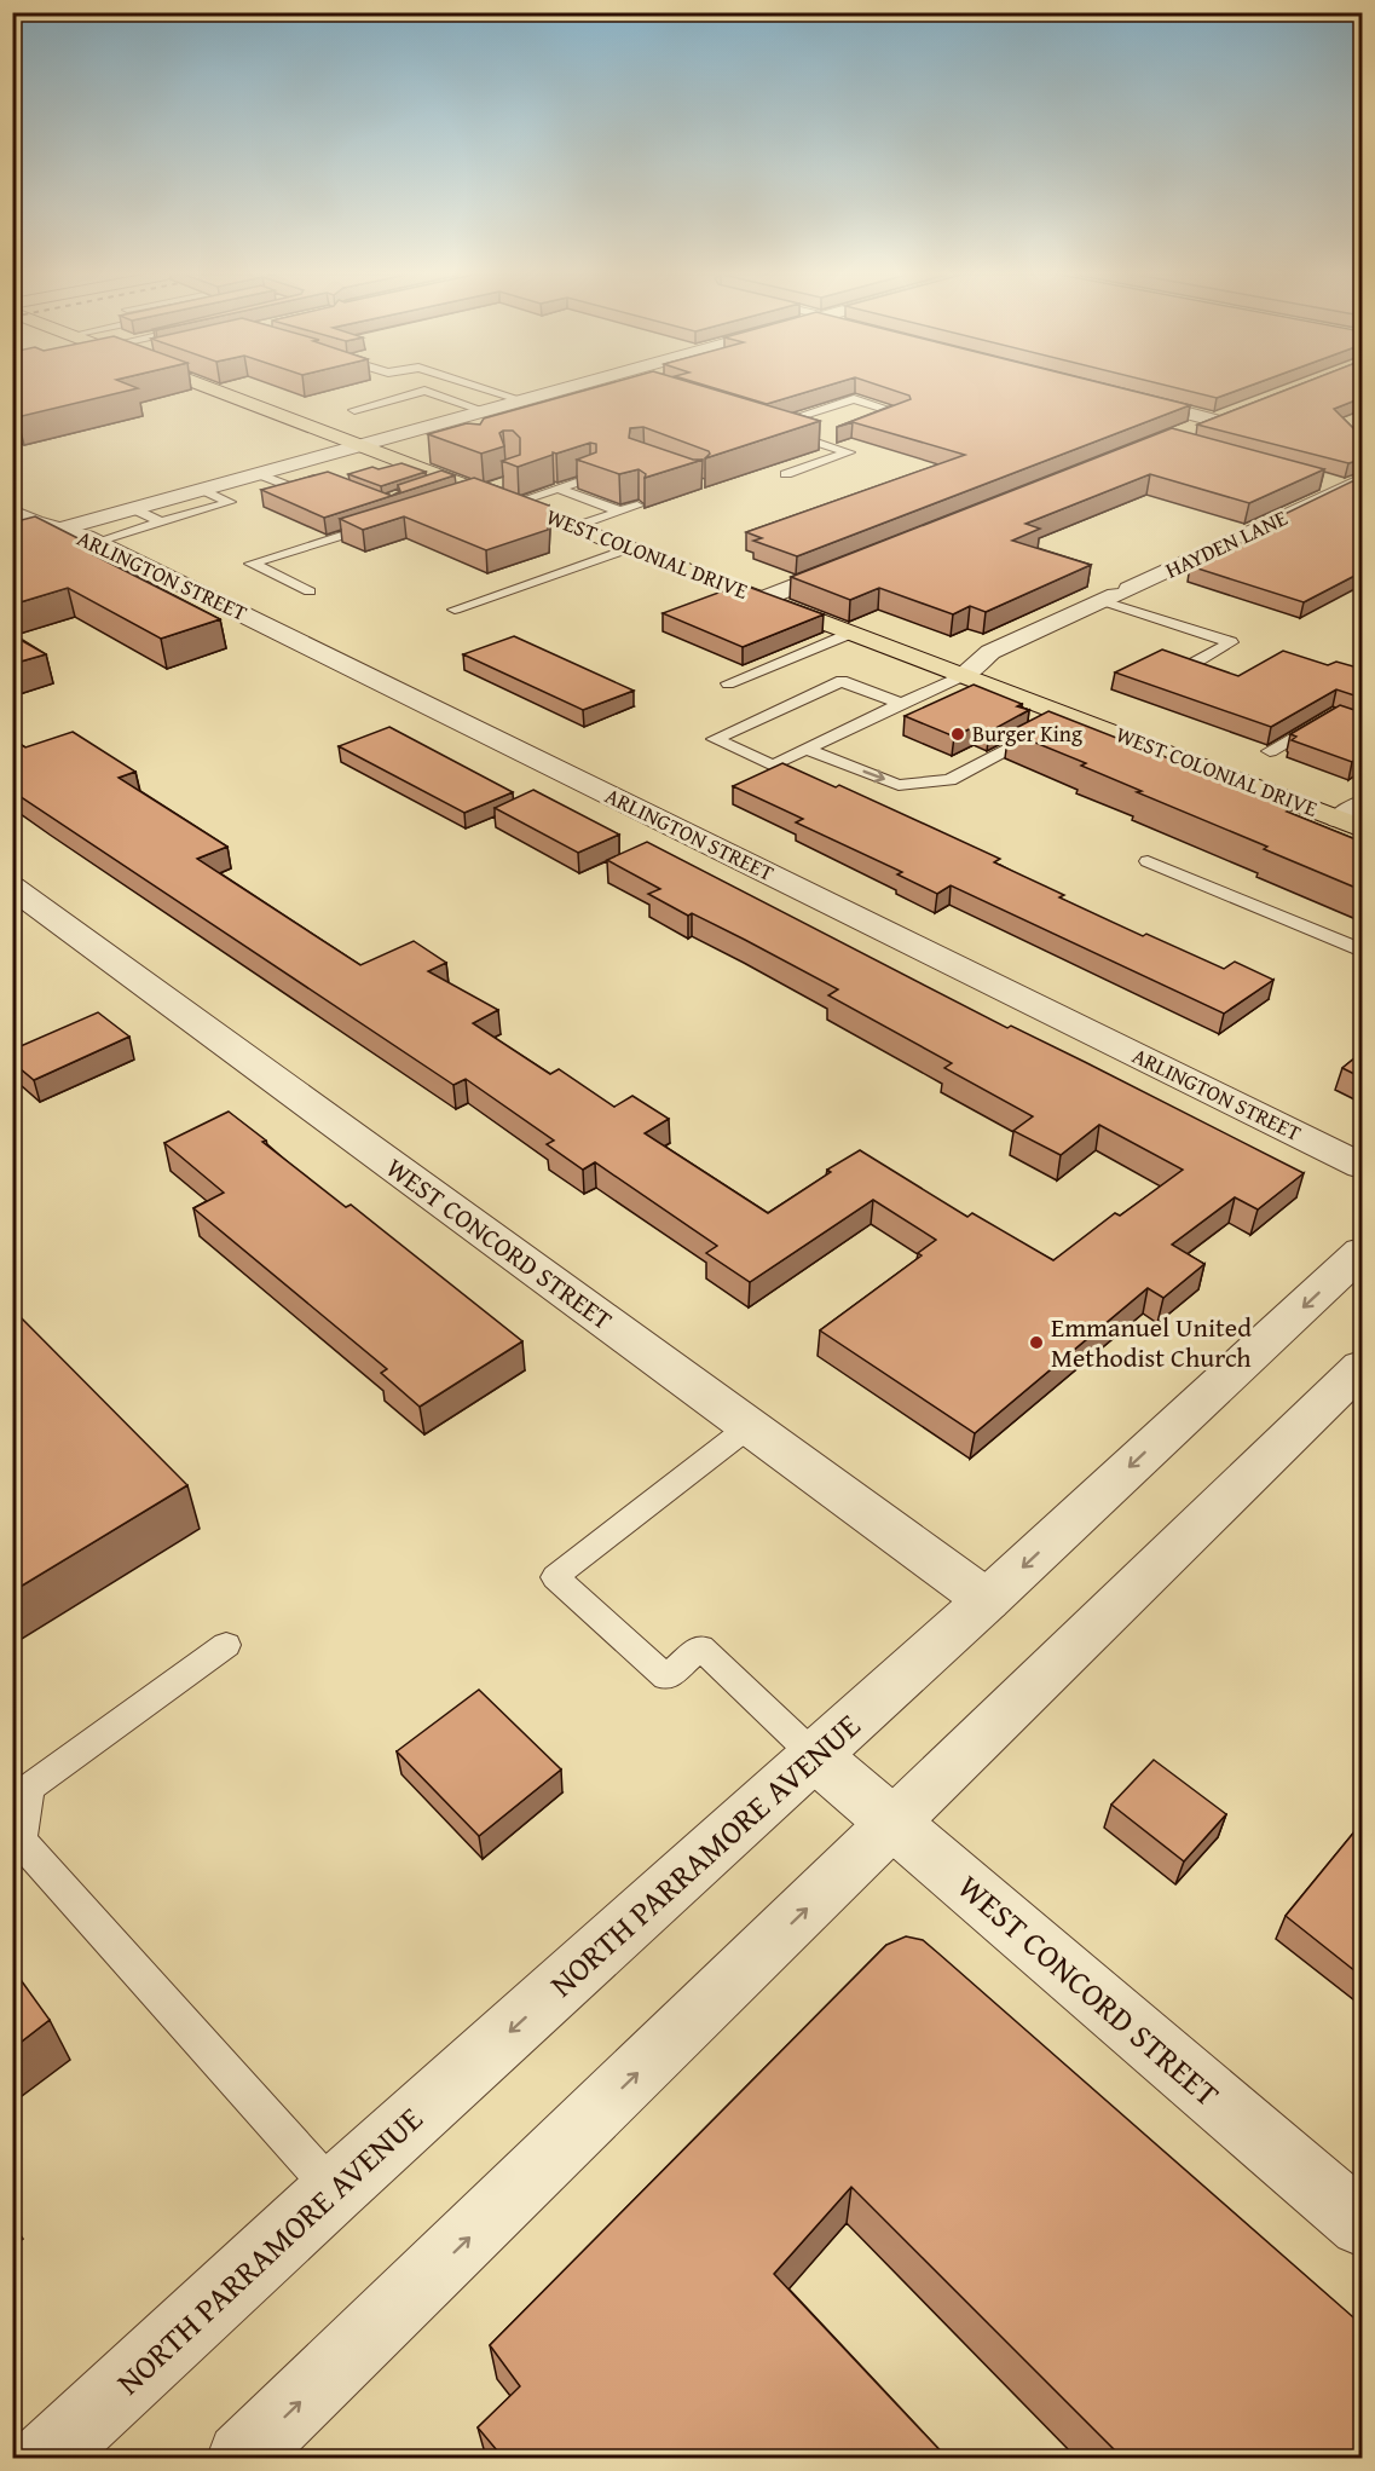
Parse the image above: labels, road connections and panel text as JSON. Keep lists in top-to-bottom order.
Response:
{
  "streets": {
    "main road": ["WEST COLONIAL DRIVE"],
    "street": [
      "HAYDEN LANE",
      "ARLINGTON STREET",
      "WEST CONCORD STREET",
      "NORTH PARRAMORE AVENUE"
    ]
  },
  "crossings": [
    ["HAYDEN LANE", "WEST COLONIAL DRIVE"],
    ["WEST CONCORD STREET", "NORTH PARRAMORE AVENUE"]
  ],
  "places": ["Burger King", "Emmanuel United Methodist Church"]
}
